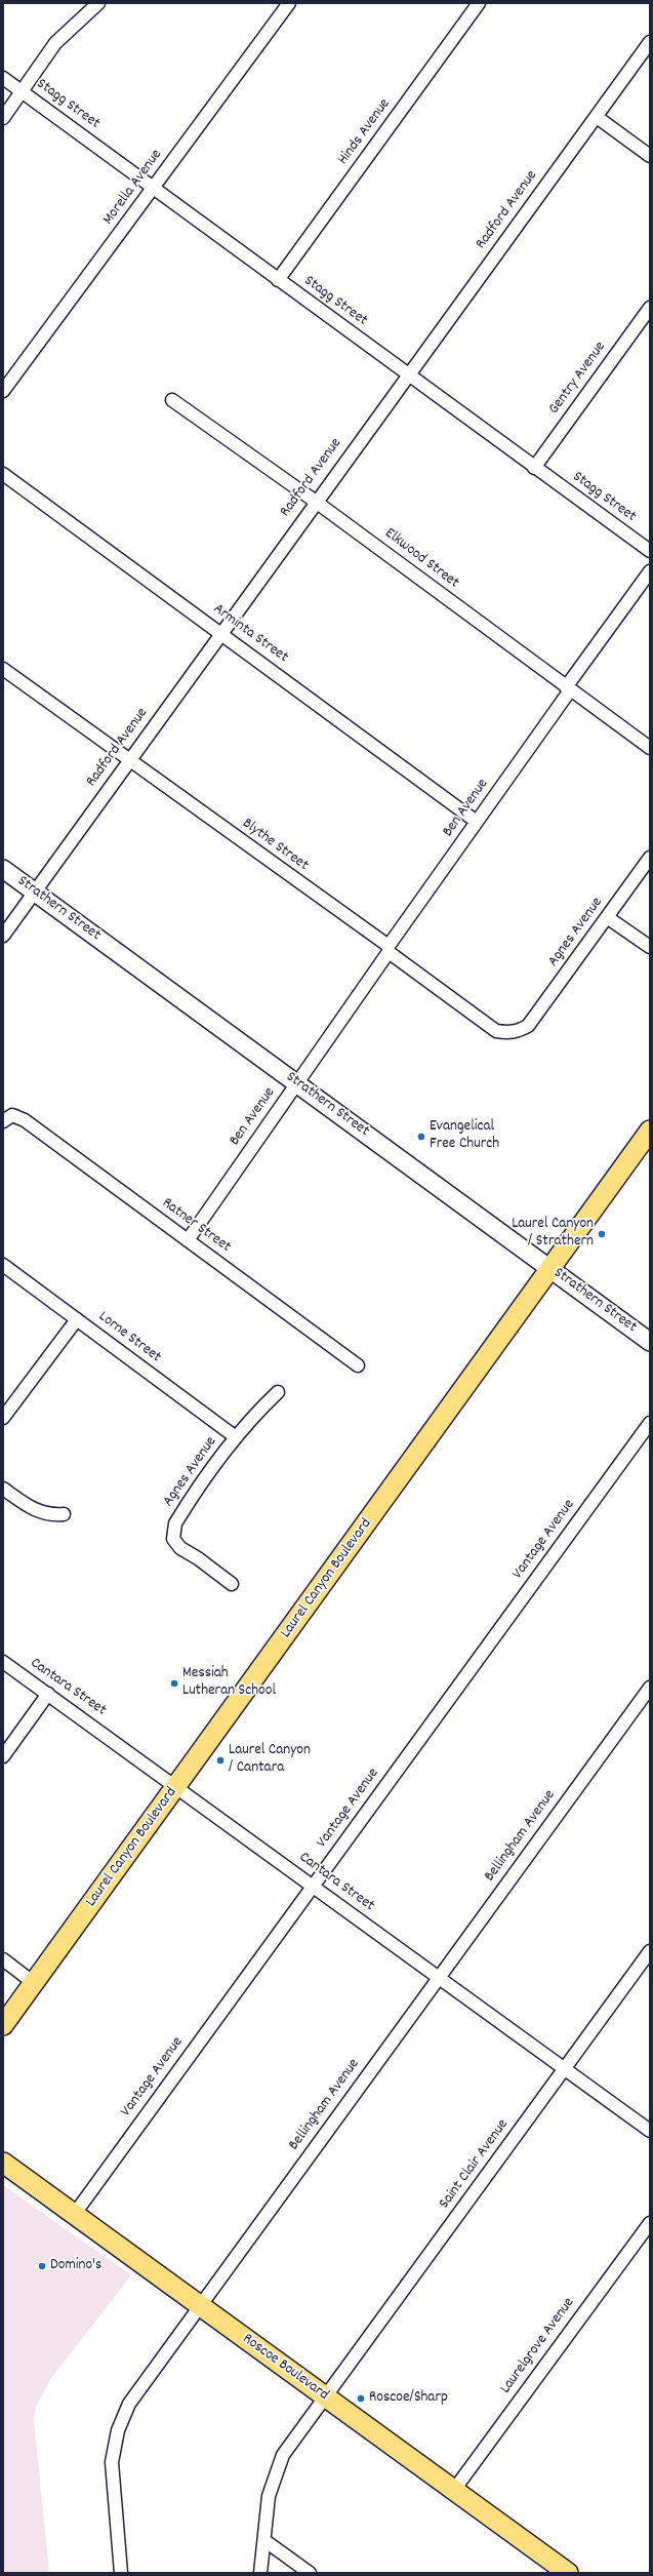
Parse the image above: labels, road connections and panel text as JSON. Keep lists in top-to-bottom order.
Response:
{
  "streets": {
    "main road": ["Strathern Street", "Laurel Canyon Boulevard", "Roscoe Boulevard"],
    "street": [
      "Stagg Street",
      "Hinds Avenue",
      "Morella Avenue",
      "Radford Avenue",
      "Gentry Avenue",
      "Elkwood Street",
      "Arminta Street",
      "Ben Avenue",
      "Blythe Street",
      "Agnes Avenue",
      "Ratner Street",
      "Lorne Street",
      "Vantage Avenue",
      "Cantara Street",
      "Bellingham Avenue",
      "Saint Clair Avenue",
      "Laurelgrove Avenue"
    ]
  },
  "crossings": [
    ["Stagg Street", "Hinds Avenue"],
    ["Stagg Street", "Morella Avenue"],
    ["Stagg Street", "Radford Avenue"],
    ["Stagg Street", "Gentry Avenue"],
    ["Radford Avenue", "Elkwood Street"],
    ["Radford Avenue", "Arminta Street"],
    ["Radford Avenue", "Blythe Street"],
    ["Radford Avenue", "Strathern Street"],
    ["Elkwood Street", "Ben Avenue"],
    ["Arminta Street", "Ben Avenue"],
    ["Ben Avenue", "Blythe Street"],
    ["Ben Avenue", "Strathern Street"],
    ["Ben Avenue", "Ratner Street"],
    ["Blythe Street", "Agnes Avenue"],
    ["Strathern Street", "Laurel Canyon Boulevard"],
    ["Agnes Avenue", "Lorne Street"],
    ["Vantage Avenue", "Cantara Street"],
    ["Vantage Avenue", "Roscoe Boulevard"],
    ["Laurel Canyon Boulevard", "Cantara Street"],
    ["Cantara Street", "Bellingham Avenue"],
    ["Cantara Street", "Saint Clair Avenue"],
    ["Bellingham Avenue", "Roscoe Boulevard"],
    ["Saint Clair Avenue", "Roscoe Boulevard"],
    ["Laurelgrove Avenue", "Roscoe Boulevard"]
  ],
  "places": [
    "Evangelical Free Church",
    "Laurel Canyon / Strathern",
    "Messiah Lutheran School",
    "Laurel Canyon / Cantara",
    "Domino's",
    "Roscoe/Sharp"
  ]
}
